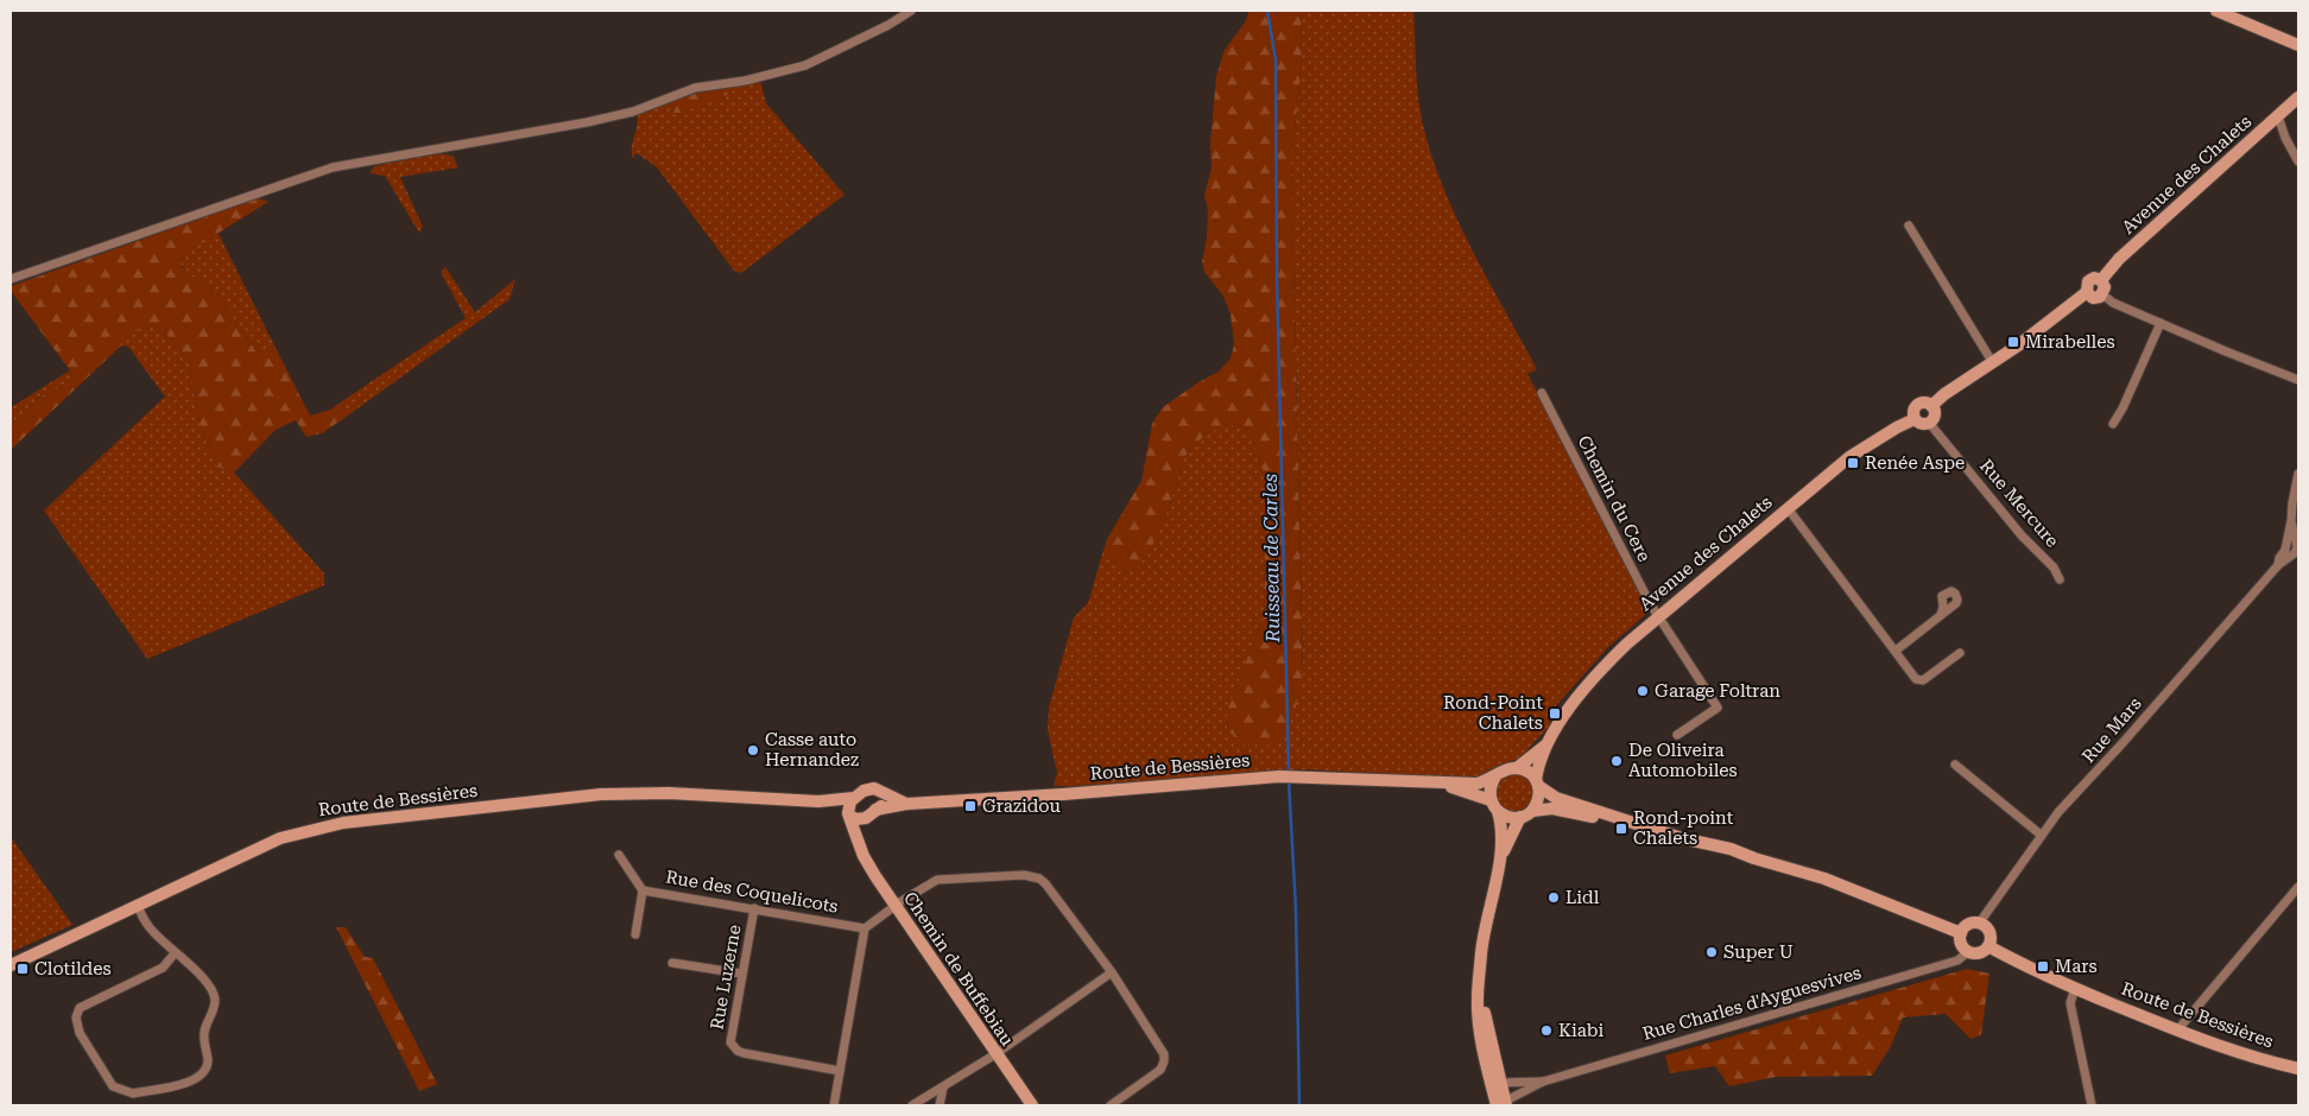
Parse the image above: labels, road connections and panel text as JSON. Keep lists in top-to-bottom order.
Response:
{
  "streets": {
    "main road": ["Avenue des Chalets", "Route de Bessières", "Chemin de Buffebiau"],
    "street": [
      "Chemin du Cere",
      "Rue Mercure",
      "Rue Mars",
      "Rue des Coquelicots",
      "Rue Luzerne",
      "Rue Charles d'Ayguesvives"
    ]
  },
  "crossings": [
    ["Avenue des Chalets", "Chemin du Cere"],
    ["Avenue des Chalets", "Rue Mercure"],
    ["Avenue des Chalets", "Route de Bessières"],
    ["Rue Mars", "Route de Bessières"],
    ["Rue Mars", "Rue Charles d'Ayguesvives"],
    ["Route de Bessières", "Chemin de Buffebiau"],
    ["Route de Bessières", "Rue Charles d'Ayguesvives"],
    ["Rue des Coquelicots", "Rue Luzerne"]
  ],
  "water": ["Ruisseau de Carles"],
  "places": {
    "transit": [
      "Mirabelles",
      "Renée Aspe",
      "Rond-Point Chalets",
      "Grazidou",
      "Rond-point Chalets",
      "Mars",
      "Clotildes"
    ],
    "other": [
      "Garage Foltran",
      "Casse auto Hernandez",
      "De Oliveira Automobiles",
      "Lidl",
      "Super U",
      "Kiabi"
    ]
  }
}
